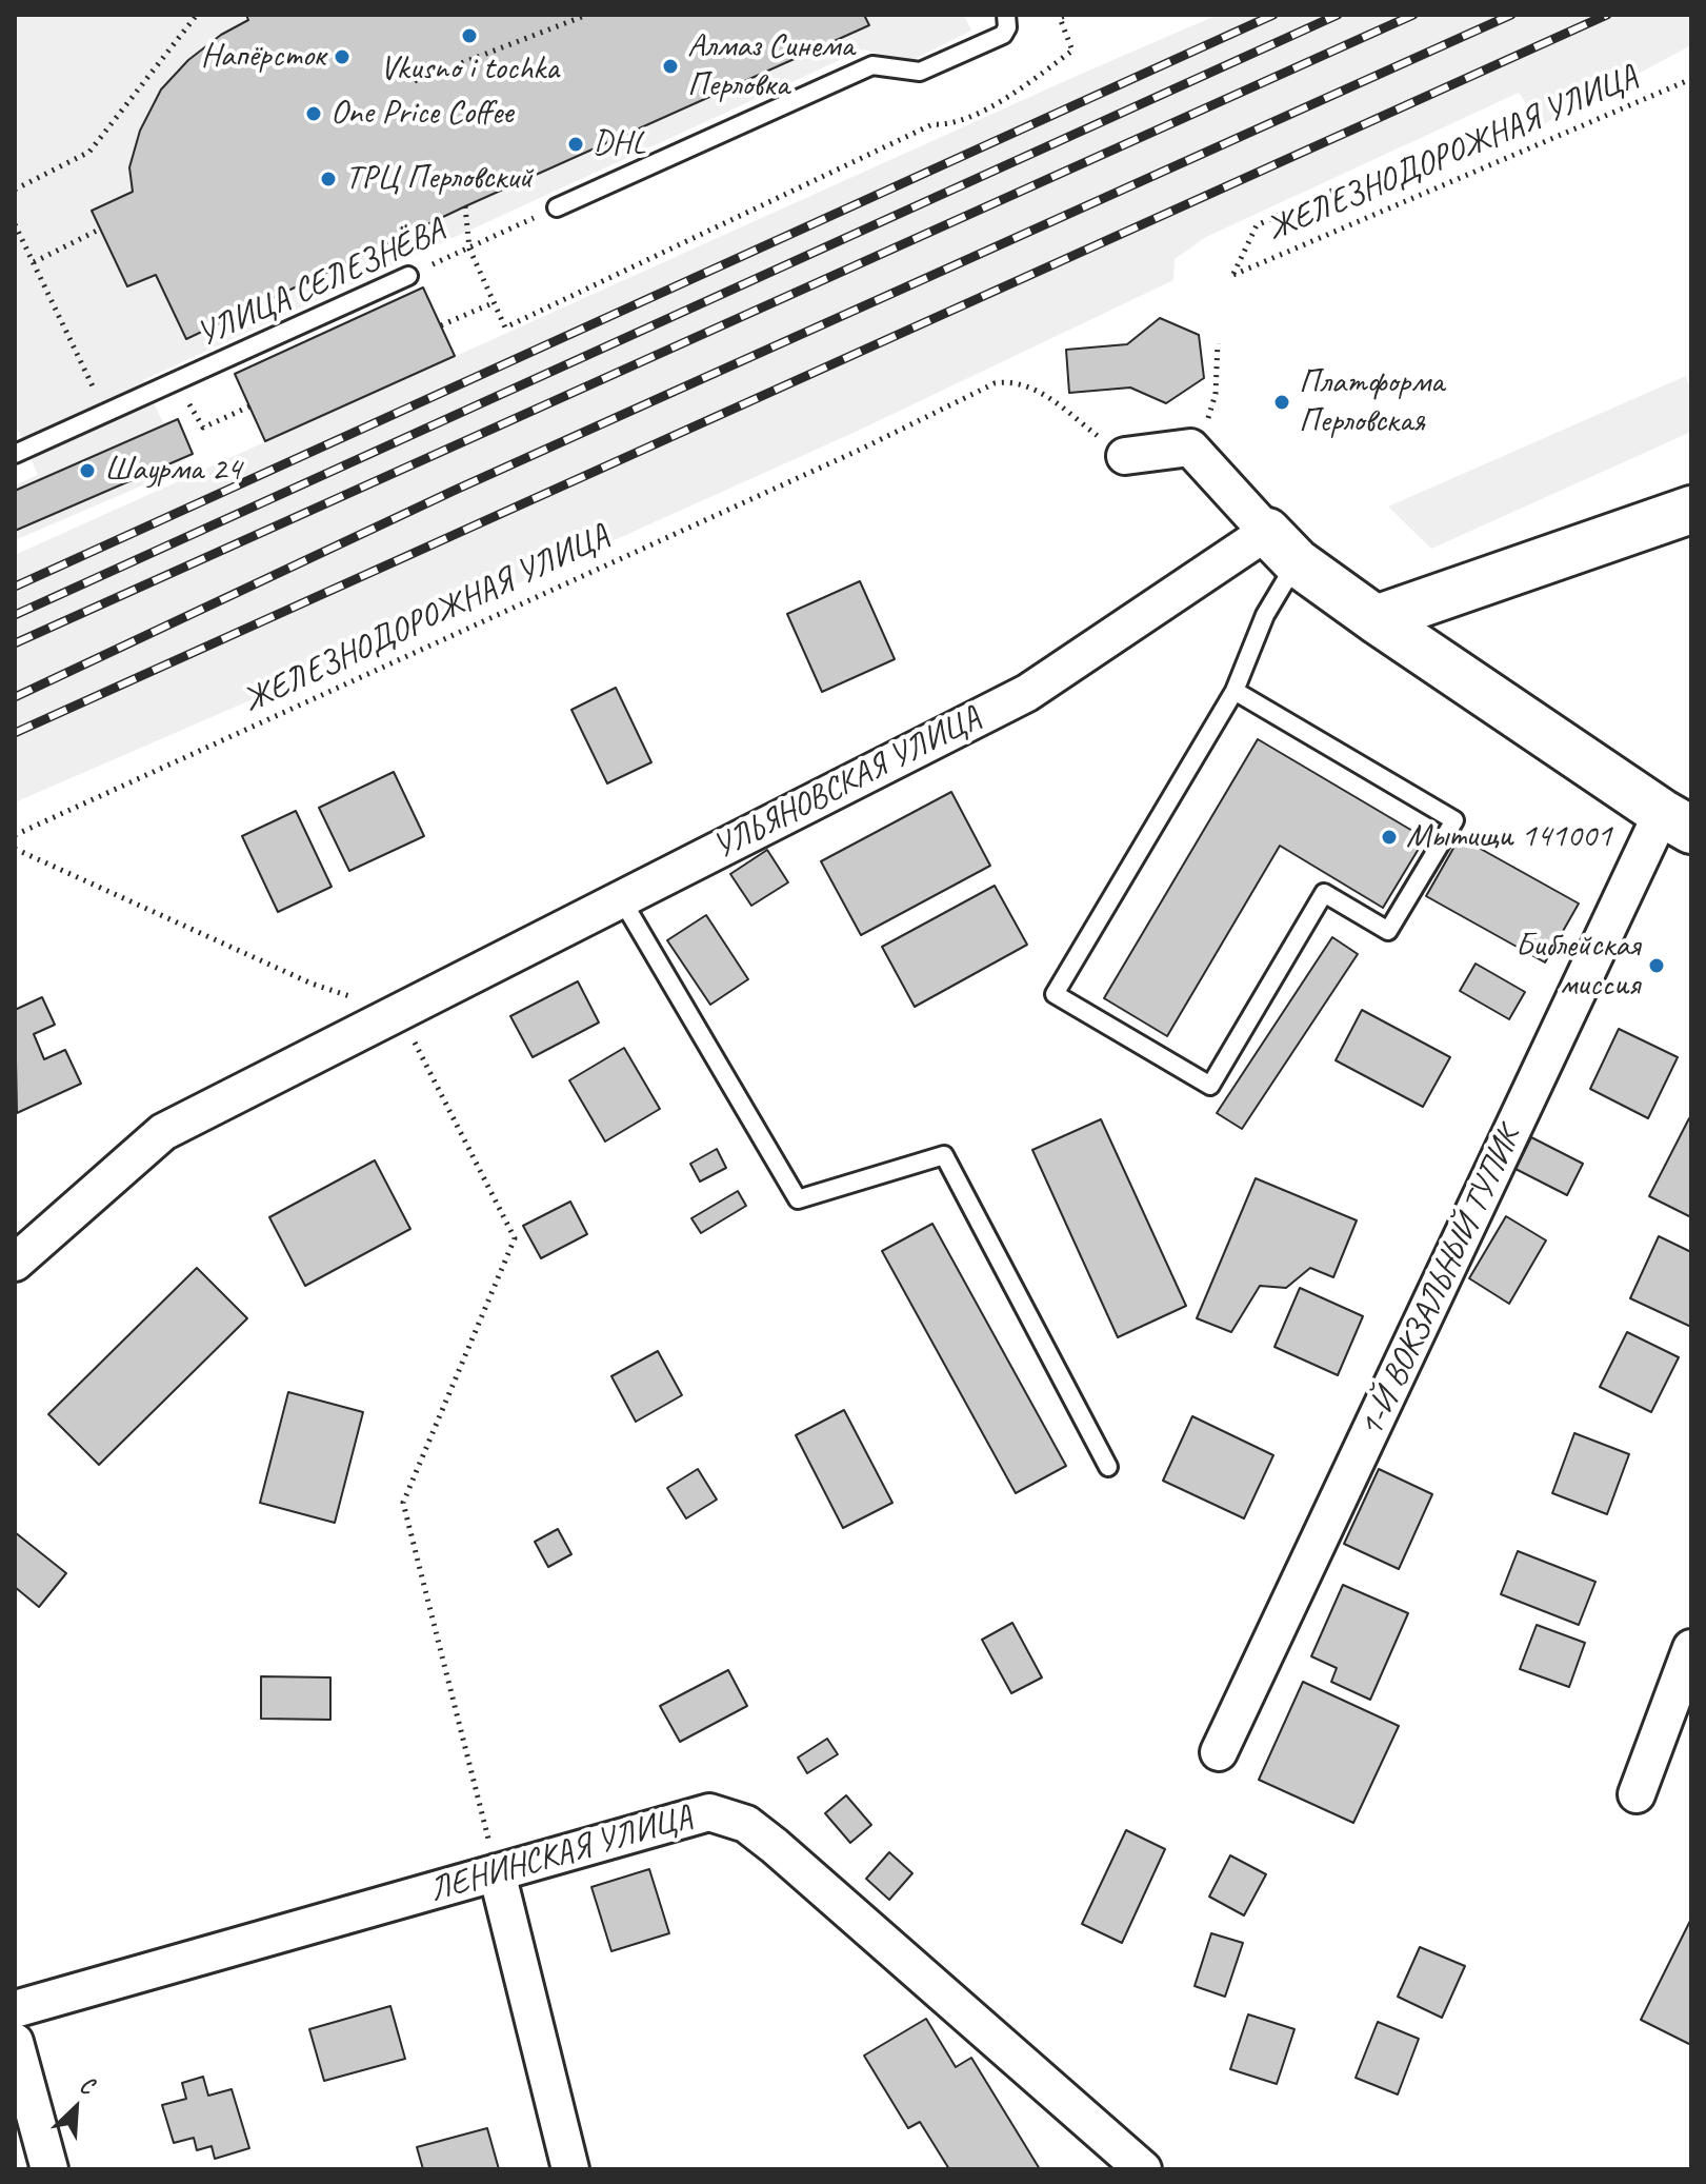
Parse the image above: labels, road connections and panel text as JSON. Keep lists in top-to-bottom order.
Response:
{
  "streets": {
    "street": ["УЛЬЯНОВСКАЯ УЛИЦА", "1-Й ВОКЗАЛЬНЫЙ ТУПИК", "ЛЕНИНСКАЯ УЛИЦА"],
    "lane": ["УЛИЦА СЕЛЕЗНЁВА"],
    "path": ["ЖЕЛЕЗНОДОРОЖНАЯ УЛИЦА"]
  },
  "places": [
    "Vkusno i tochka",
    "Напёрсток",
    "Алмаз Синема Перловка",
    "One Price Coffee",
    "DHL",
    "ТРЦ Перловский",
    "Платформа Перловская",
    "Шаурма 24",
    "Мытищи 141001",
    "Библейская миссия"
  ],
  "north": "top right"
}
